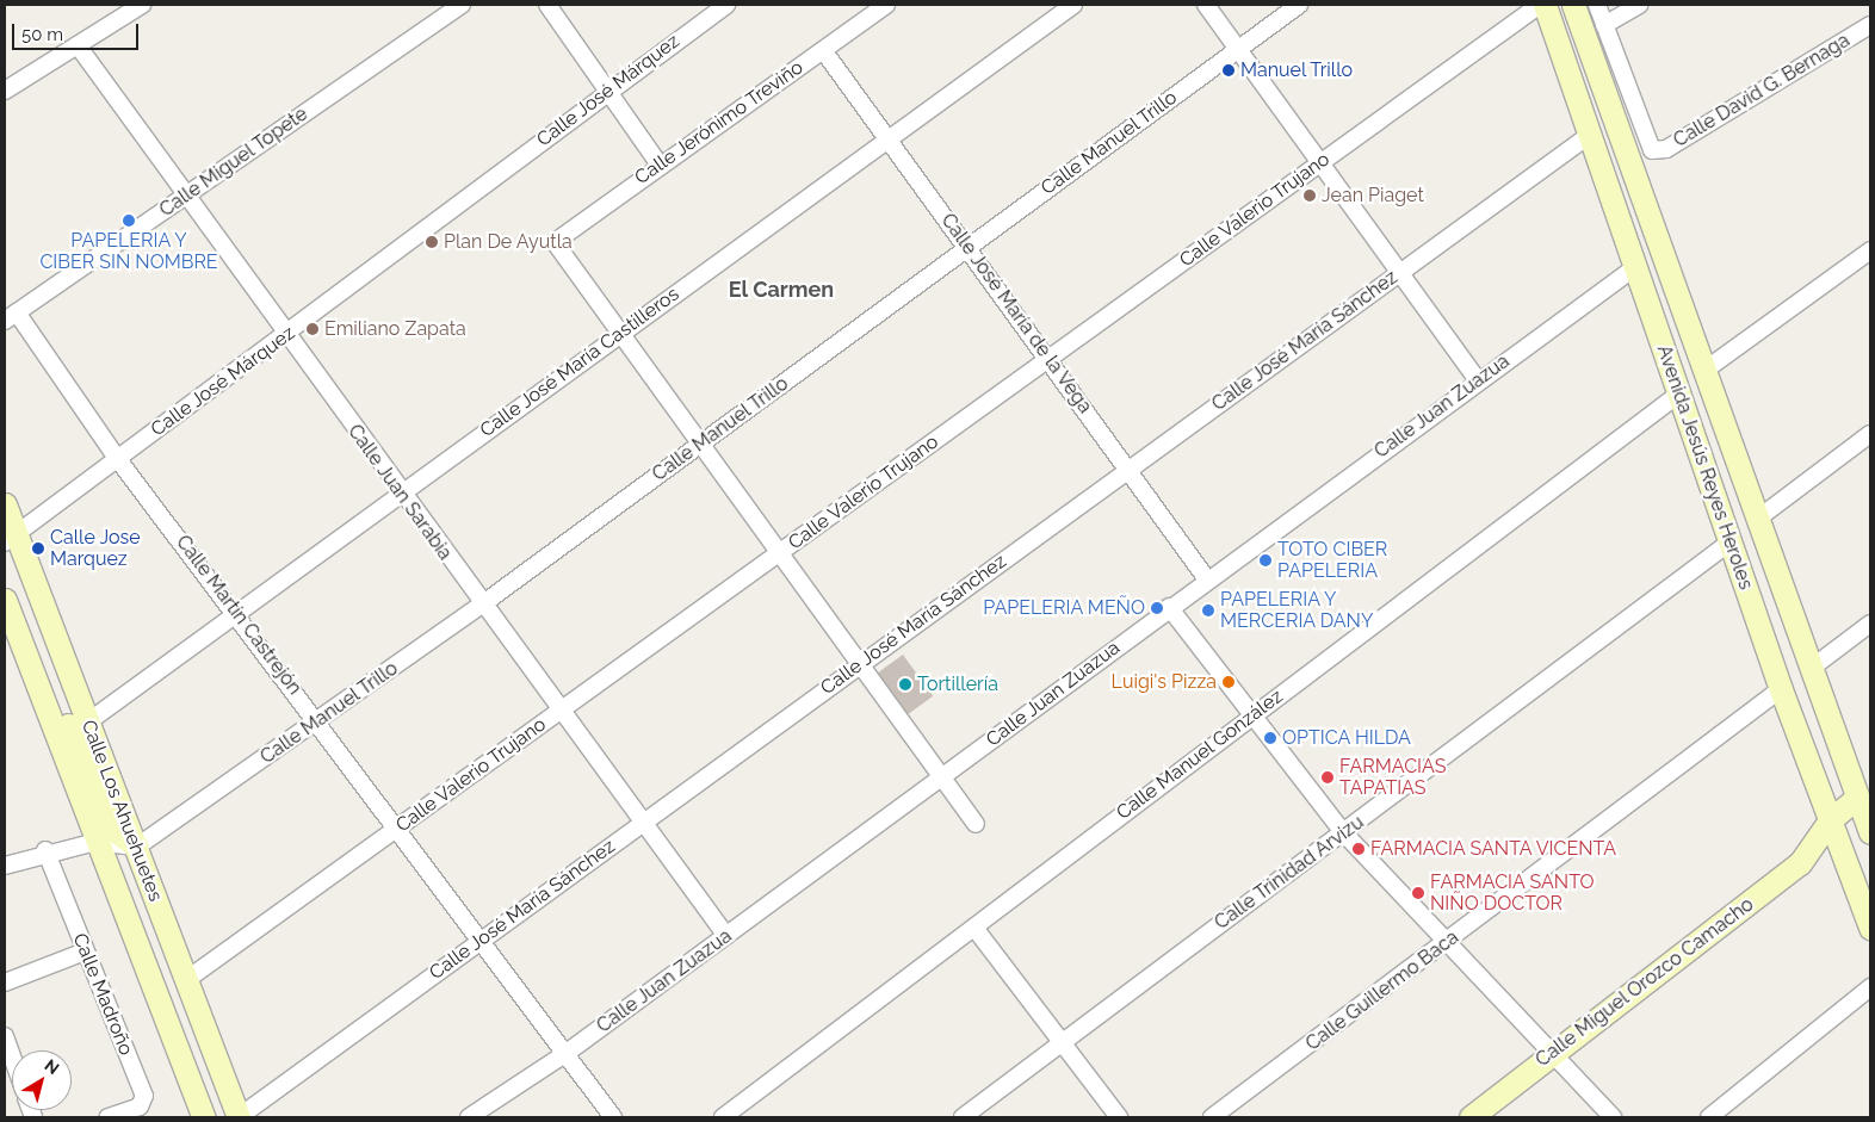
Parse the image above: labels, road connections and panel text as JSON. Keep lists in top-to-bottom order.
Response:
{
  "streets": {
    "street": [
      "Calle José Márquez",
      "Calle David G. Bernaga",
      "Calle Jerónimo Treviño",
      "Calle Manuel Trillo",
      "Calle Miguel Topete",
      "Calle Valerio Trujano",
      "Calle José María de la Vega",
      "Calle José María Sánchez",
      "Calle José María Castilleros",
      "Calle Juan Zuazua",
      "Avenida Jesús Reyes Heroles",
      "Calle Juan Sarabia",
      "Calle Martín Castrejón",
      "Calle Manuel González",
      "Calle Los Ahuehuetes",
      "Calle Trinidad Arvizu",
      "Calle Miguel Orozco Camacho",
      "Calle Guillermo Baca",
      "Calle Madroño"
    ]
  },
  "crossings": [
    ["Calle José Márquez", "Calle Juan Sarabia"],
    ["Calle José Márquez", "Calle Martín Castrejón"],
    ["Calle José Márquez", "Calle Los Ahuehuetes"],
    ["Calle Jerónimo Treviño", "Calle José María de la Vega"],
    ["Calle Jerónimo Treviño", "Calle José María Castilleros"],
    ["Calle Manuel Trillo", "Calle José María de la Vega"],
    ["Calle Manuel Trillo", "Calle Juan Sarabia"],
    ["Calle Manuel Trillo", "Calle Martín Castrejón"],
    ["Calle Manuel Trillo", "Calle Los Ahuehuetes"],
    ["Calle Miguel Topete", "Calle Juan Sarabia"],
    ["Calle Miguel Topete", "Calle Martín Castrejón"],
    ["Calle Valerio Trujano", "Calle José María de la Vega"],
    ["Calle Valerio Trujano", "Calle Juan Sarabia"],
    ["Calle Valerio Trujano", "Calle Martín Castrejón"],
    ["Calle Valerio Trujano", "Calle Los Ahuehuetes"],
    ["Calle José María de la Vega", "Calle José María Sánchez"],
    ["Calle José María de la Vega", "Calle José María Castilleros"],
    ["Calle José María de la Vega", "Calle Juan Zuazua"],
    ["Calle José María Sánchez", "Avenida Jesús Reyes Heroles"],
    ["Calle José María Sánchez", "Calle Juan Sarabia"],
    ["Calle José María Sánchez", "Calle Martín Castrejón"],
    ["Calle José María Sánchez", "Calle Los Ahuehuetes"],
    ["Calle José María Castilleros", "Calle Juan Sarabia"],
    ["Calle José María Castilleros", "Calle Martín Castrejón"],
    ["Calle José María Castilleros", "Calle Los Ahuehuetes"],
    ["Calle Juan Zuazua", "Avenida Jesús Reyes Heroles"],
    ["Calle Juan Zuazua", "Calle Juan Sarabia"],
    ["Calle Juan Zuazua", "Calle Martín Castrejón"],
    ["Avenida Jesús Reyes Heroles", "Calle Manuel González"],
    ["Avenida Jesús Reyes Heroles", "Calle Trinidad Arvizu"],
    ["Avenida Jesús Reyes Heroles", "Calle Miguel Orozco Camacho"],
    ["Avenida Jesús Reyes Heroles", "Calle Guillermo Baca"]
  ],
  "districts": ["El Carmen"],
  "places": [
    "Manuel Trillo",
    "Jean Piaget",
    "PAPELERIA Y CIBER SIN NOMBRE",
    "Plan De Ayutla",
    "Emiliano Zapata",
    "Calle Jose Marquez",
    "TOTO CIBER PAPELERIA",
    "PAPELERIA MEÑO",
    "PAPELERIA Y MERCERIA DANY",
    "Luigi's Pizza",
    "Tortillería",
    "OPTICA HILDA",
    "FARMACIAS TAPATIAS",
    "FARMACIA SANTA VICENTA",
    "FARMACIA SANTO NIÑO DOCTOR"
  ],
  "scale_bar": "50 m",
  "north": "top right"
}
